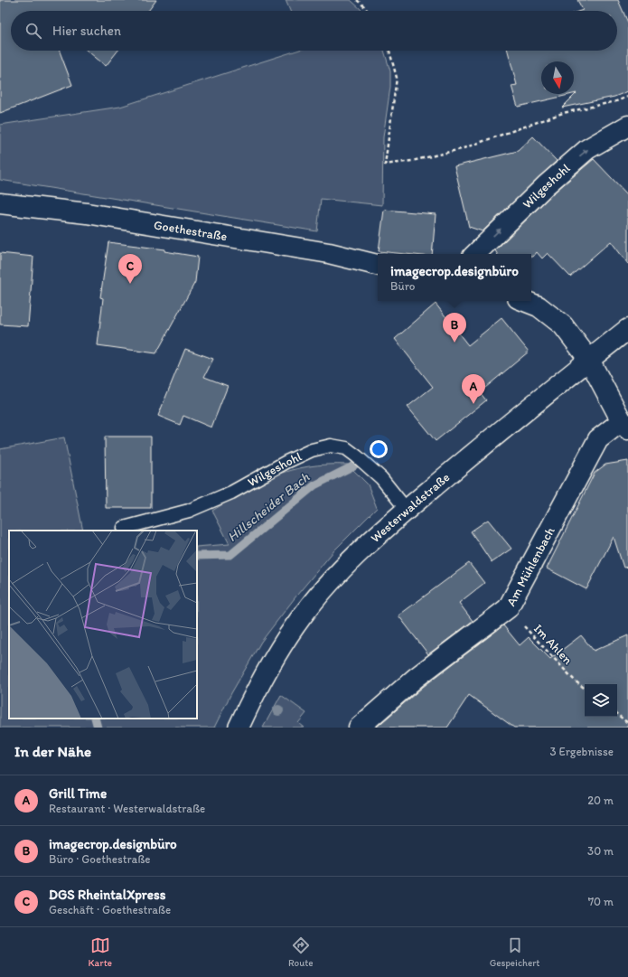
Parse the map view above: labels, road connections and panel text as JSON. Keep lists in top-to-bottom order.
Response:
{
  "streets": {
    "street": [
      "Wilgeshohl",
      "Goethestraße",
      "Westerwaldstraße",
      "Am Mühlenbach"
    ],
    "path": ["Im Ahlen"]
  },
  "crossings": [
    ["Wilgeshohl", "Westerwaldstraße"],
    ["Am Mühlenbach", "Im Ahlen"]
  ],
  "one_way": ["Wilgeshohl"],
  "water": ["Hillscheider Bach"],
  "north": "bottom",
  "page": {
    "search": "Hier suchen",
    "popup": ["imagecrop.designbüro", "Büro"],
    "pins": ["C", "B", "A"],
    "heading": ["In der Nähe", "3 Ergebnisse"],
    "list": [
      {
        "mark": "A",
        "name": "Grill Time",
        "note": "Restaurant · Westerwaldstraße",
        "value": "20 m"
      },
      {
        "mark": "B",
        "name": "imagecrop.designbüro",
        "note": "Büro · Goethestraße",
        "value": "30 m"
      },
      {
        "mark": "C",
        "name": "DGS RheintalXpress",
        "note": "Geschäft · Goethestraße",
        "value": "70 m"
      }
    ],
    "nav": ["Karte", "Route", "Gespeichert"]
  }
}
